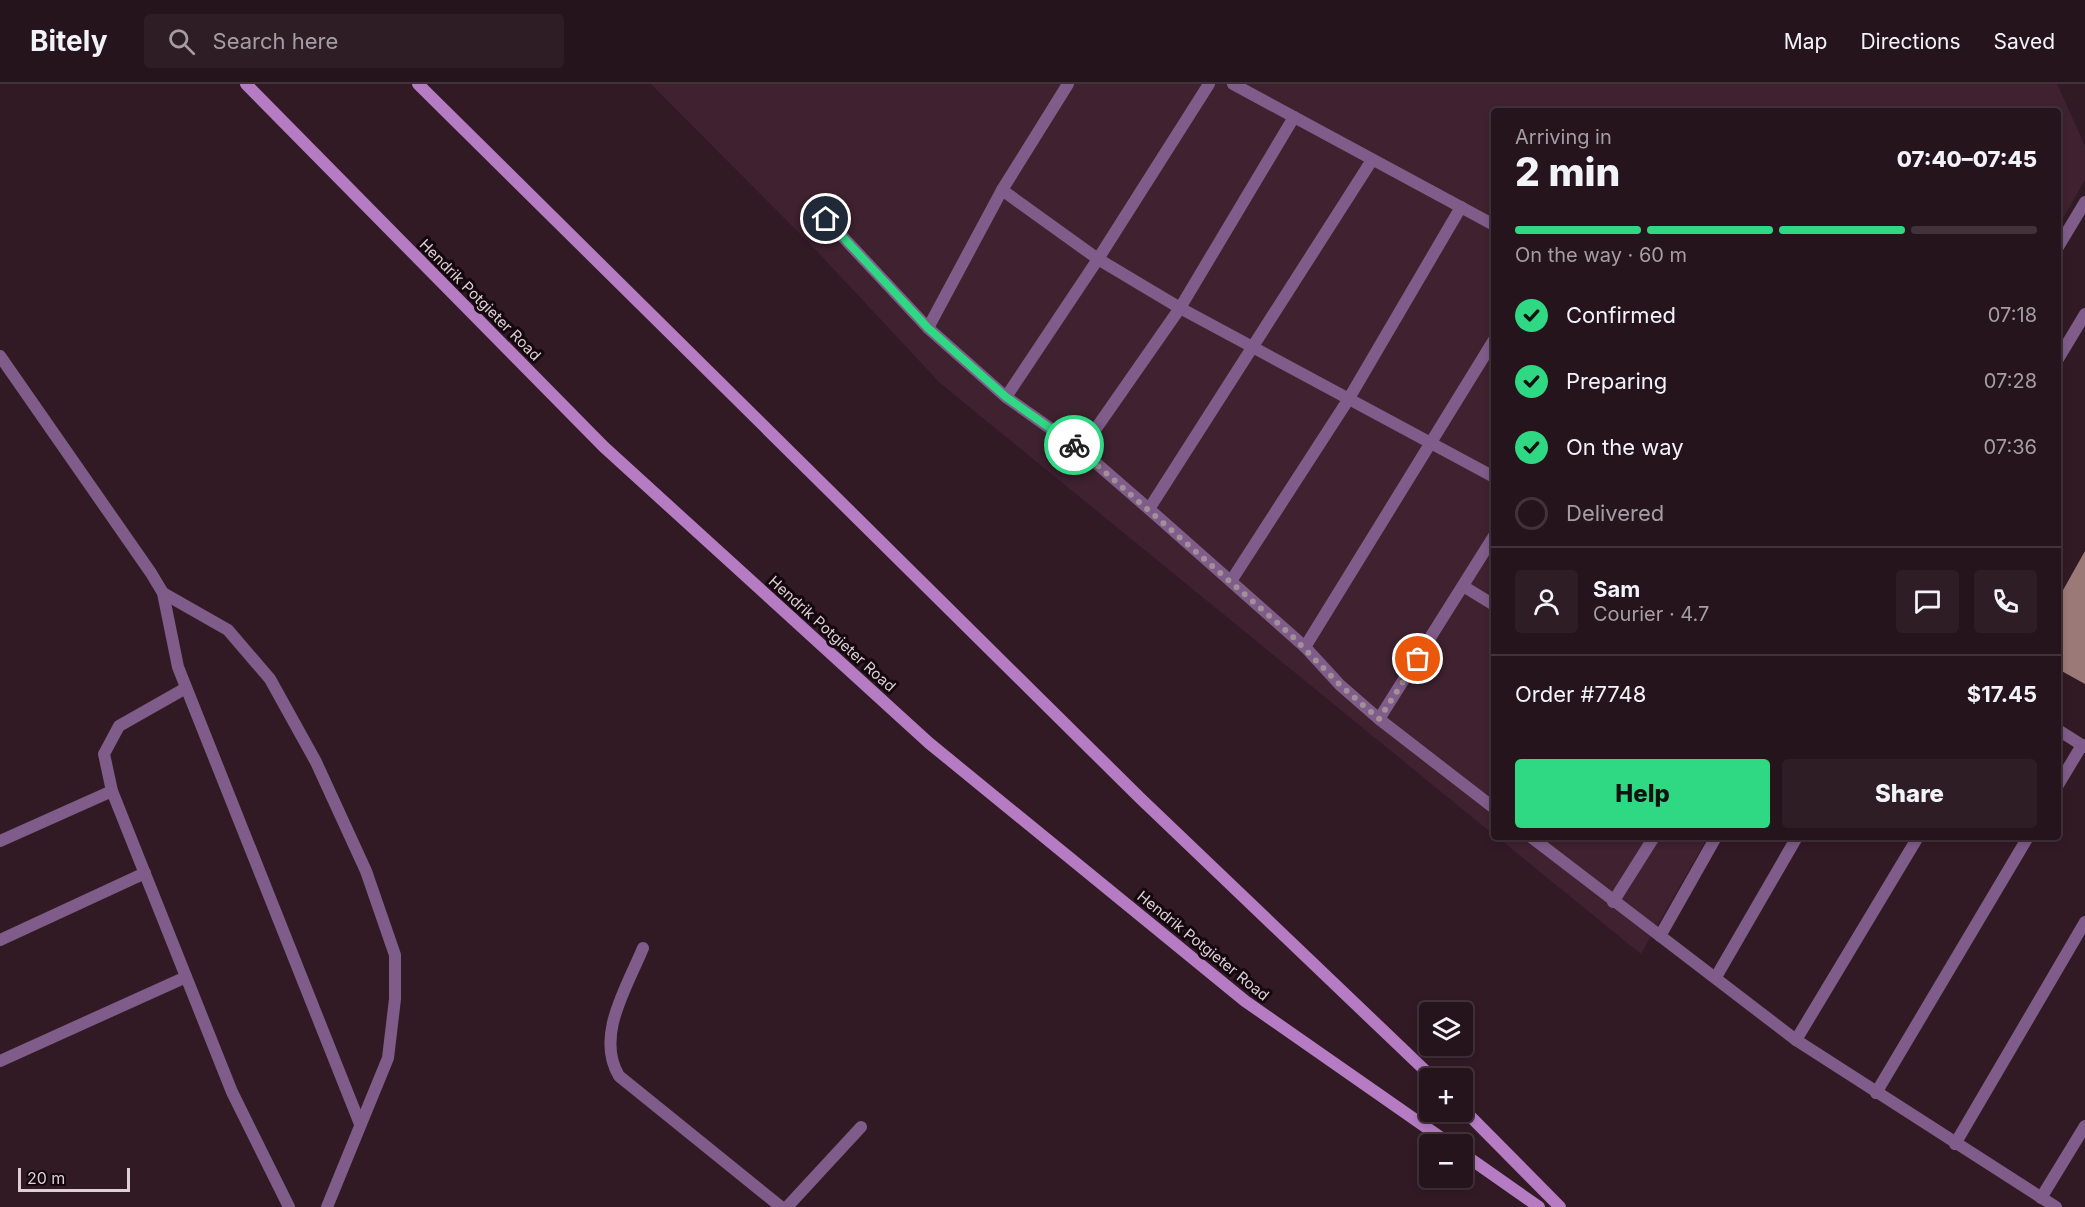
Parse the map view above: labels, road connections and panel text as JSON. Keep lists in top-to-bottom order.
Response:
{
  "streets": {
    "main road": ["Hendrik Potgieter Road"]
  },
  "scale_bar": "20 m",
  "page": {
    "header": "Bitely",
    "search": "Search here",
    "nav": ["Map", "Directions", "Saved"],
    "heading": ["2 min", "Arriving in", "07:40–07:45"],
    "panel": [
      "Sam",
      "Courier · 4.7",
      "Order #7748",
      "$17.45"
    ],
    "bar": "On the way · 60 m",
    "list": [
      ["Confirmed", "07:18"],
      ["Preparing", "07:28"],
      ["On the way", "07:36"],
      "Delivered"
    ],
    "buttons": ["Help", "Share"],
    "map_buttons": ["+", "−"],
    "scale": "20 m"
  }
}
